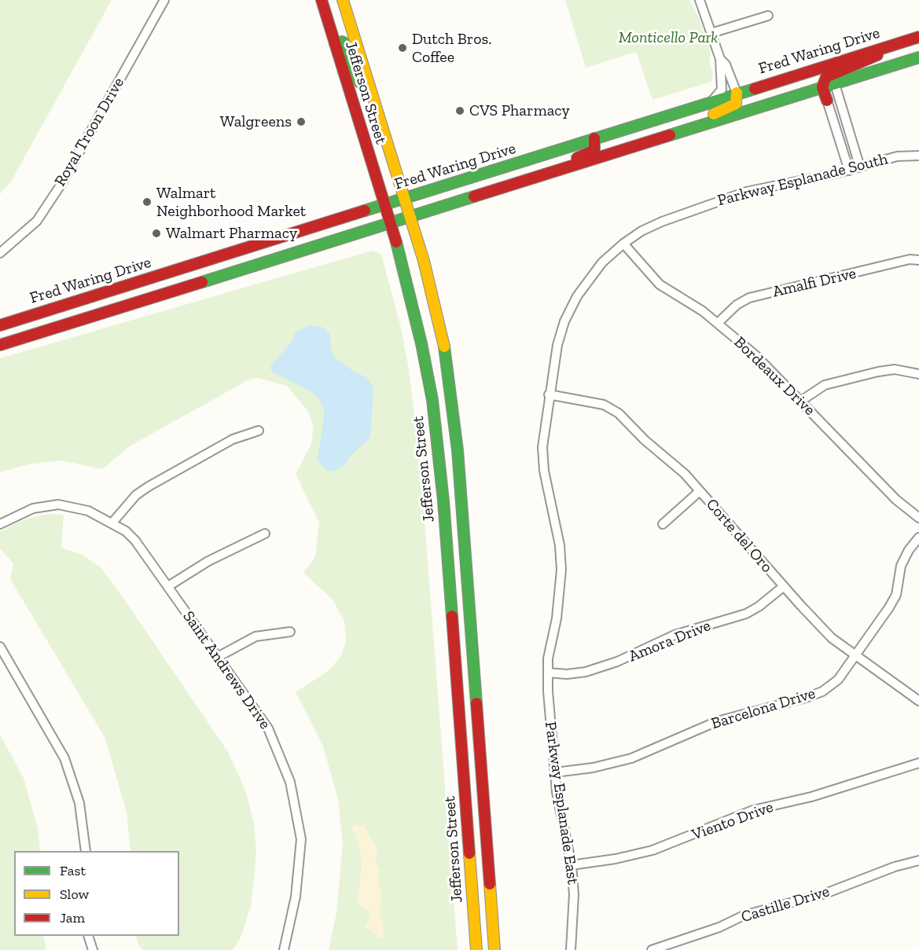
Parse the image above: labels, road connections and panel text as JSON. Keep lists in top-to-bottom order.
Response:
{
  "streets": {
    "main road": ["Fred Waring Drive", "Jefferson Street"],
    "street": [
      "Royal Troon Drive",
      "Parkway Esplanade South",
      "Amalfi Drive",
      "Bordeaux Drive",
      "Corte del Oro",
      "Amora Drive",
      "Saint Andrews Drive",
      "Barcelona Drive",
      "Parkway Esplanade East",
      "Viento Drive",
      "Castille Drive"
    ]
  },
  "crossings": [
    ["Fred Waring Drive", "Jefferson Street"],
    ["Parkway Esplanade South", "Bordeaux Drive"],
    ["Parkway Esplanade South", "Parkway Esplanade East"],
    ["Amalfi Drive", "Bordeaux Drive"],
    ["Corte del Oro", "Amora Drive"],
    ["Corte del Oro", "Barcelona Drive"],
    ["Corte del Oro", "Parkway Esplanade East"],
    ["Amora Drive", "Parkway Esplanade East"],
    ["Barcelona Drive", "Parkway Esplanade East"],
    ["Parkway Esplanade East", "Viento Drive"]
  ],
  "parks": ["Monticello Park"],
  "places": [
    "Dutch Bros. Coffee",
    "CVS Pharmacy",
    "Walgreens",
    "Walmart Neighborhood Market",
    "Walmart Pharmacy"
  ],
  "legend": ["Fast", "Slow", "Jam"]
}
